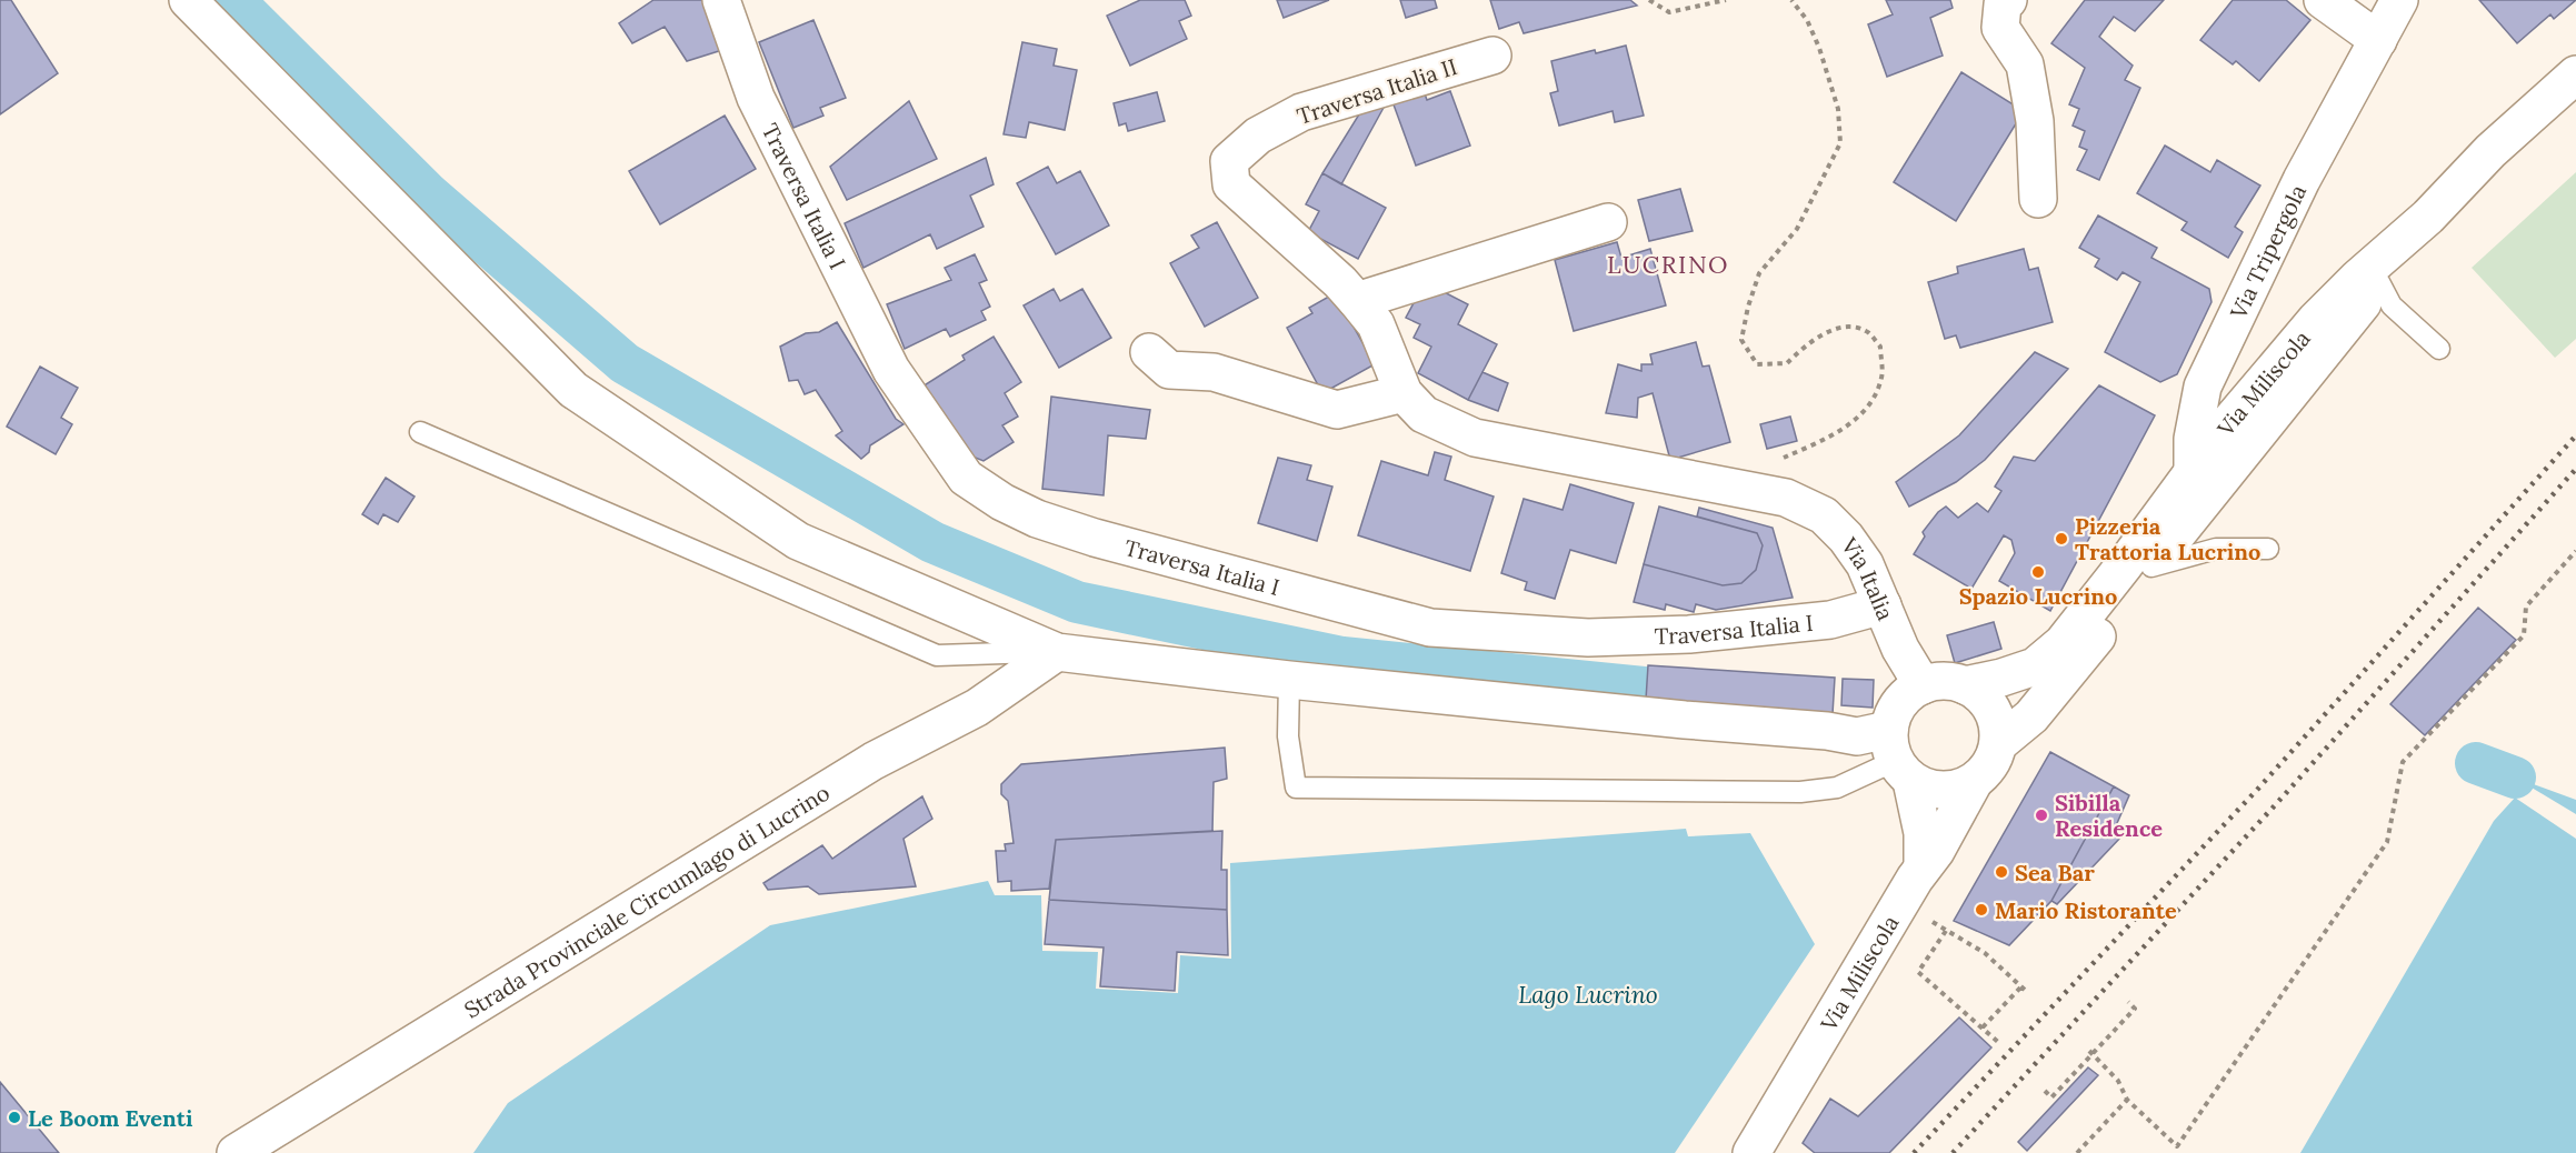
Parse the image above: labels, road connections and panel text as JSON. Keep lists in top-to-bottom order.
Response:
{
  "streets": {
    "street": [
      "Traversa Italia II",
      "Traversa Italia I",
      "Via Tripergola",
      "Via Miliscola",
      "Via Italia",
      "Strada Provinciale Circumlago di Lucrino"
    ]
  },
  "crossings": [
    ["Traversa Italia II", "Via Italia"],
    ["Traversa Italia I", "Via Italia"],
    ["Via Tripergola", "Via Miliscola"],
    ["Via Miliscola", "Via Italia"]
  ],
  "districts": ["LUCRINO"],
  "water": ["Lago Lucrino"],
  "places": [
    "Pizzeria Trattoria Lucrino",
    "Spazio Lucrino",
    "Sibilla Residence",
    "Sea Bar",
    "Mario Ristorante",
    "Le Boom Eventi"
  ]
}
